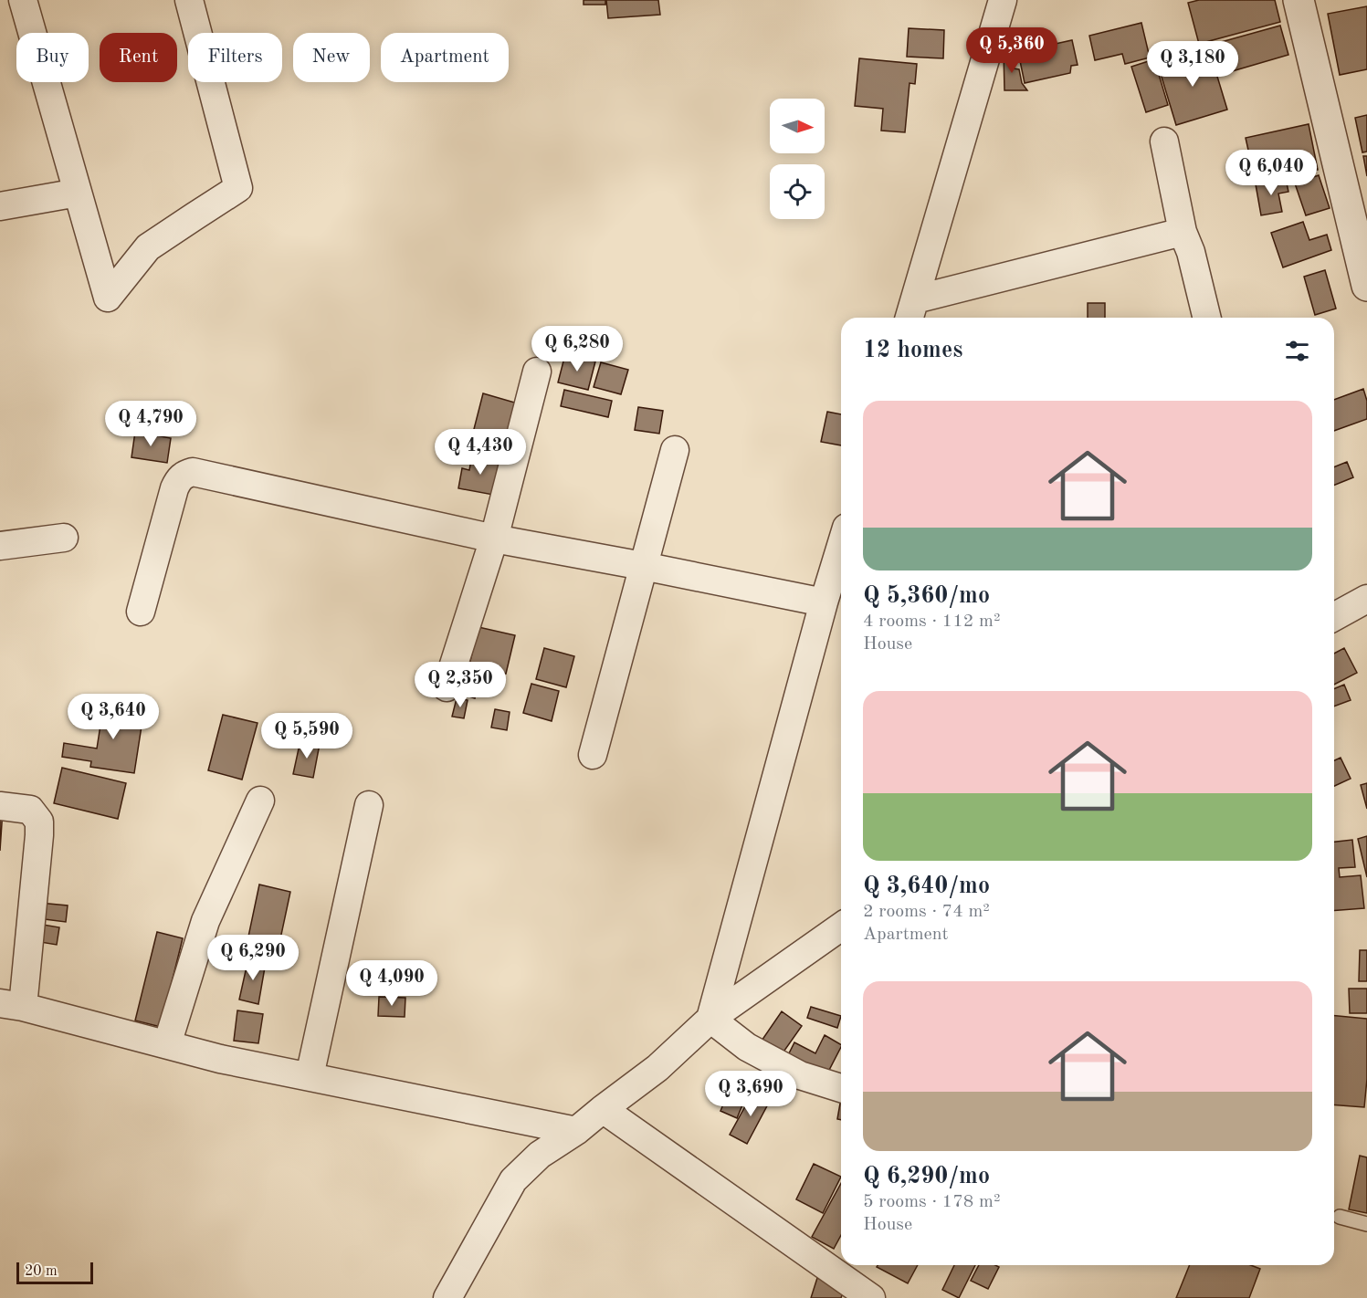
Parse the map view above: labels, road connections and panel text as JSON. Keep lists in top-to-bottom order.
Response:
{
  "scale_bar": "20 m",
  "north": "right",
  "page": {
    "price": [
      "Q 5,360",
      "Q 3,180",
      "Q 6,040",
      "Q 6,280",
      "Q 4,790",
      "Q 4,430",
      "Q 2,350",
      "Q 3,640",
      "Q 5,590",
      "Q 6,290",
      "Q 4,090",
      "Q 3,690"
    ],
    "chip": [
      "Buy",
      "Rent",
      "Filters",
      "New",
      "Apartment"
    ],
    "heading": "12 homes",
    "list": [
      {
        "name": "Q 5,360/mo",
        "note": "4 rooms · 112 m² · House"
      },
      {
        "name": "Q 3,640/mo",
        "note": "2 rooms · 74 m² · Apartment"
      },
      {
        "name": "Q 6,290/mo",
        "note": "5 rooms · 178 m² · House"
      }
    ],
    "scale": "20 m"
  }
}
